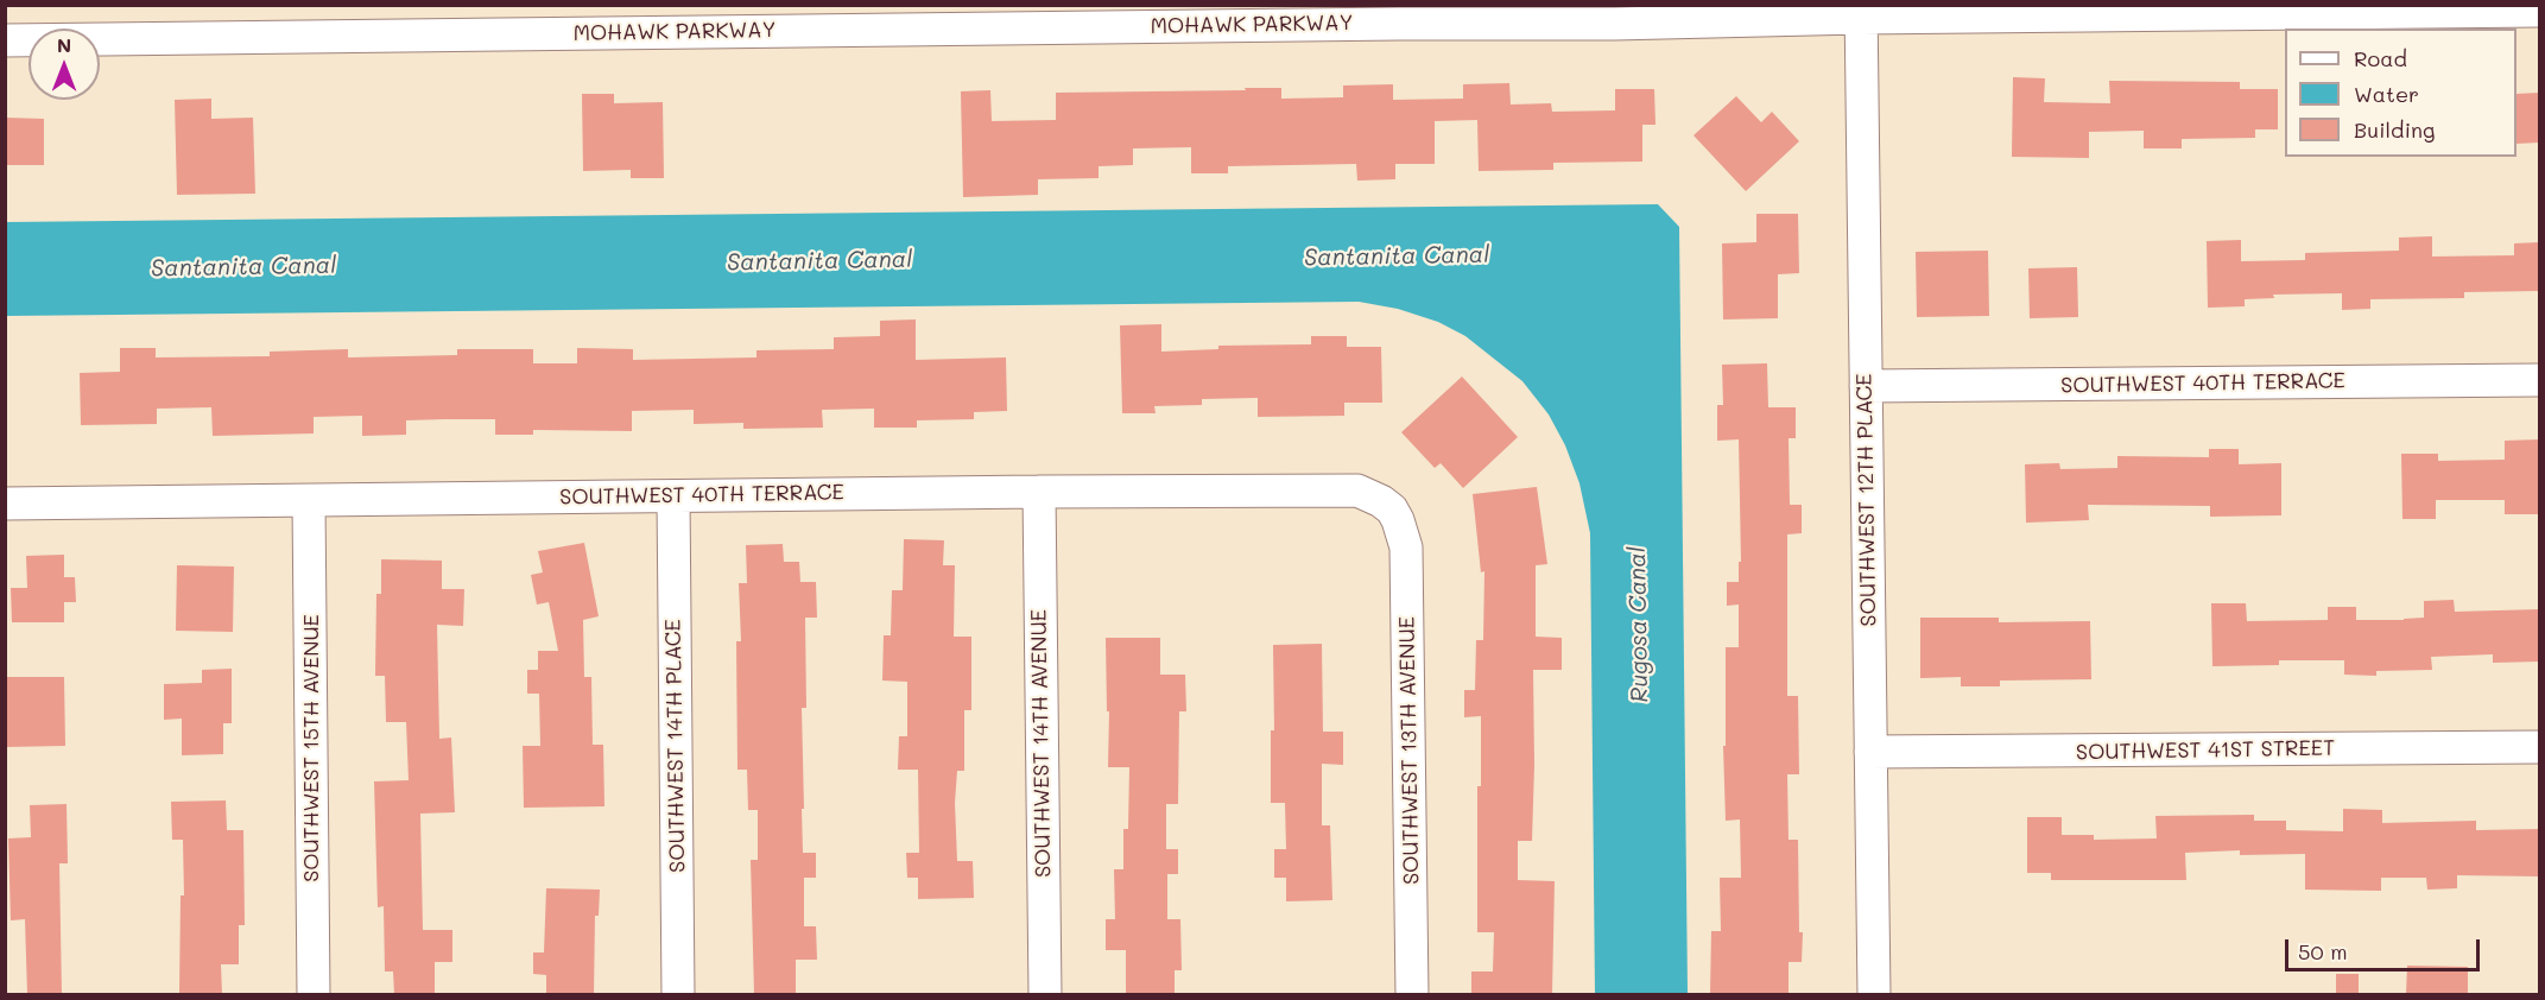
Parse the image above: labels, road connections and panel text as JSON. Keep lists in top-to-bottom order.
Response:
{
  "streets": {
    "street": [
      "MOHAWK PARKWAY",
      "SOUTHWEST 40TH TERRACE",
      "SOUTHWEST 12TH PLACE",
      "SOUTHWEST 14TH AVENUE",
      "SOUTHWEST 14TH PLACE",
      "SOUTHWEST 15TH AVENUE",
      "SOUTHWEST 13TH AVENUE",
      "SOUTHWEST 41ST STREET"
    ]
  },
  "crossings": [
    ["MOHAWK PARKWAY", "SOUTHWEST 12TH PLACE"],
    ["SOUTHWEST 40TH TERRACE", "SOUTHWEST 12TH PLACE"],
    ["SOUTHWEST 40TH TERRACE", "SOUTHWEST 14TH AVENUE"],
    ["SOUTHWEST 40TH TERRACE", "SOUTHWEST 14TH PLACE"],
    ["SOUTHWEST 40TH TERRACE", "SOUTHWEST 15TH AVENUE"],
    ["SOUTHWEST 40TH TERRACE", "SOUTHWEST 13TH AVENUE"],
    ["SOUTHWEST 12TH PLACE", "SOUTHWEST 41ST STREET"]
  ],
  "water": ["Santanita Canal", "Rugosa Canal"],
  "legend": ["Road", "Water", "Building"],
  "scale_bar": "50 m",
  "north": "top"
}
